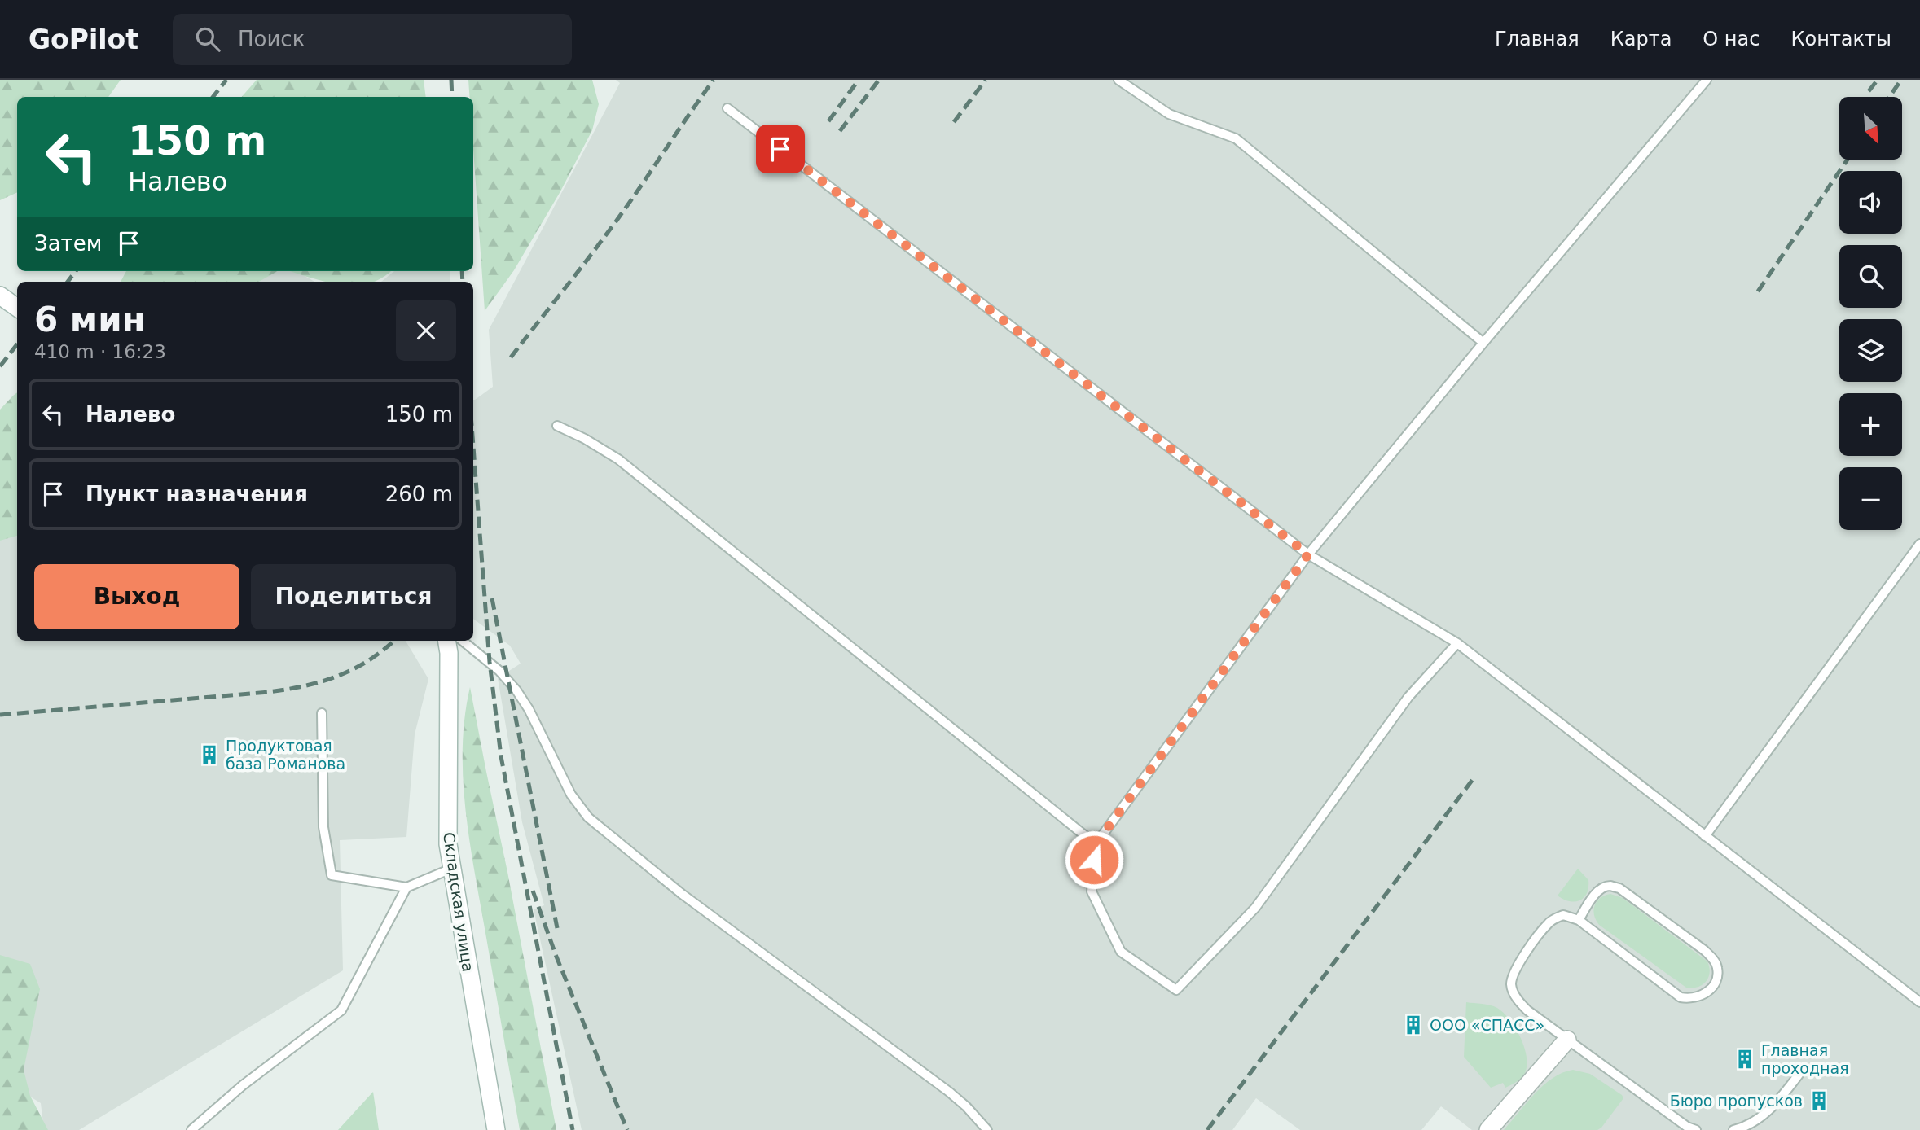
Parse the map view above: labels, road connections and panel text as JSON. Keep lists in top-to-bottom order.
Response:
{
  "streets": {
    "street": ["Складская улица"]
  },
  "places": {
    "building": [
      "Продуктовая база Романова",
      "ООО «СПАСС»",
      "Главная проходная",
      "Бюро пропусков"
    ]
  },
  "north": "bottom right",
  "page": {
    "header": "GoPilot",
    "search": "Поиск",
    "nav": [
      "Главная",
      "Карта",
      "О нас",
      "Контакты"
    ],
    "map_buttons": ["+", "−"],
    "turn": ["150 m", "Налево"],
    "then": "Затем",
    "heading": ["6 мин", "410 m · 16:23"],
    "list": [
      {
        "name": "Налево",
        "value": "150 m"
      },
      {
        "name": "Пункт назначения",
        "value": "260 m"
      }
    ],
    "buttons": ["Выход", "Поделиться"]
  }
}
